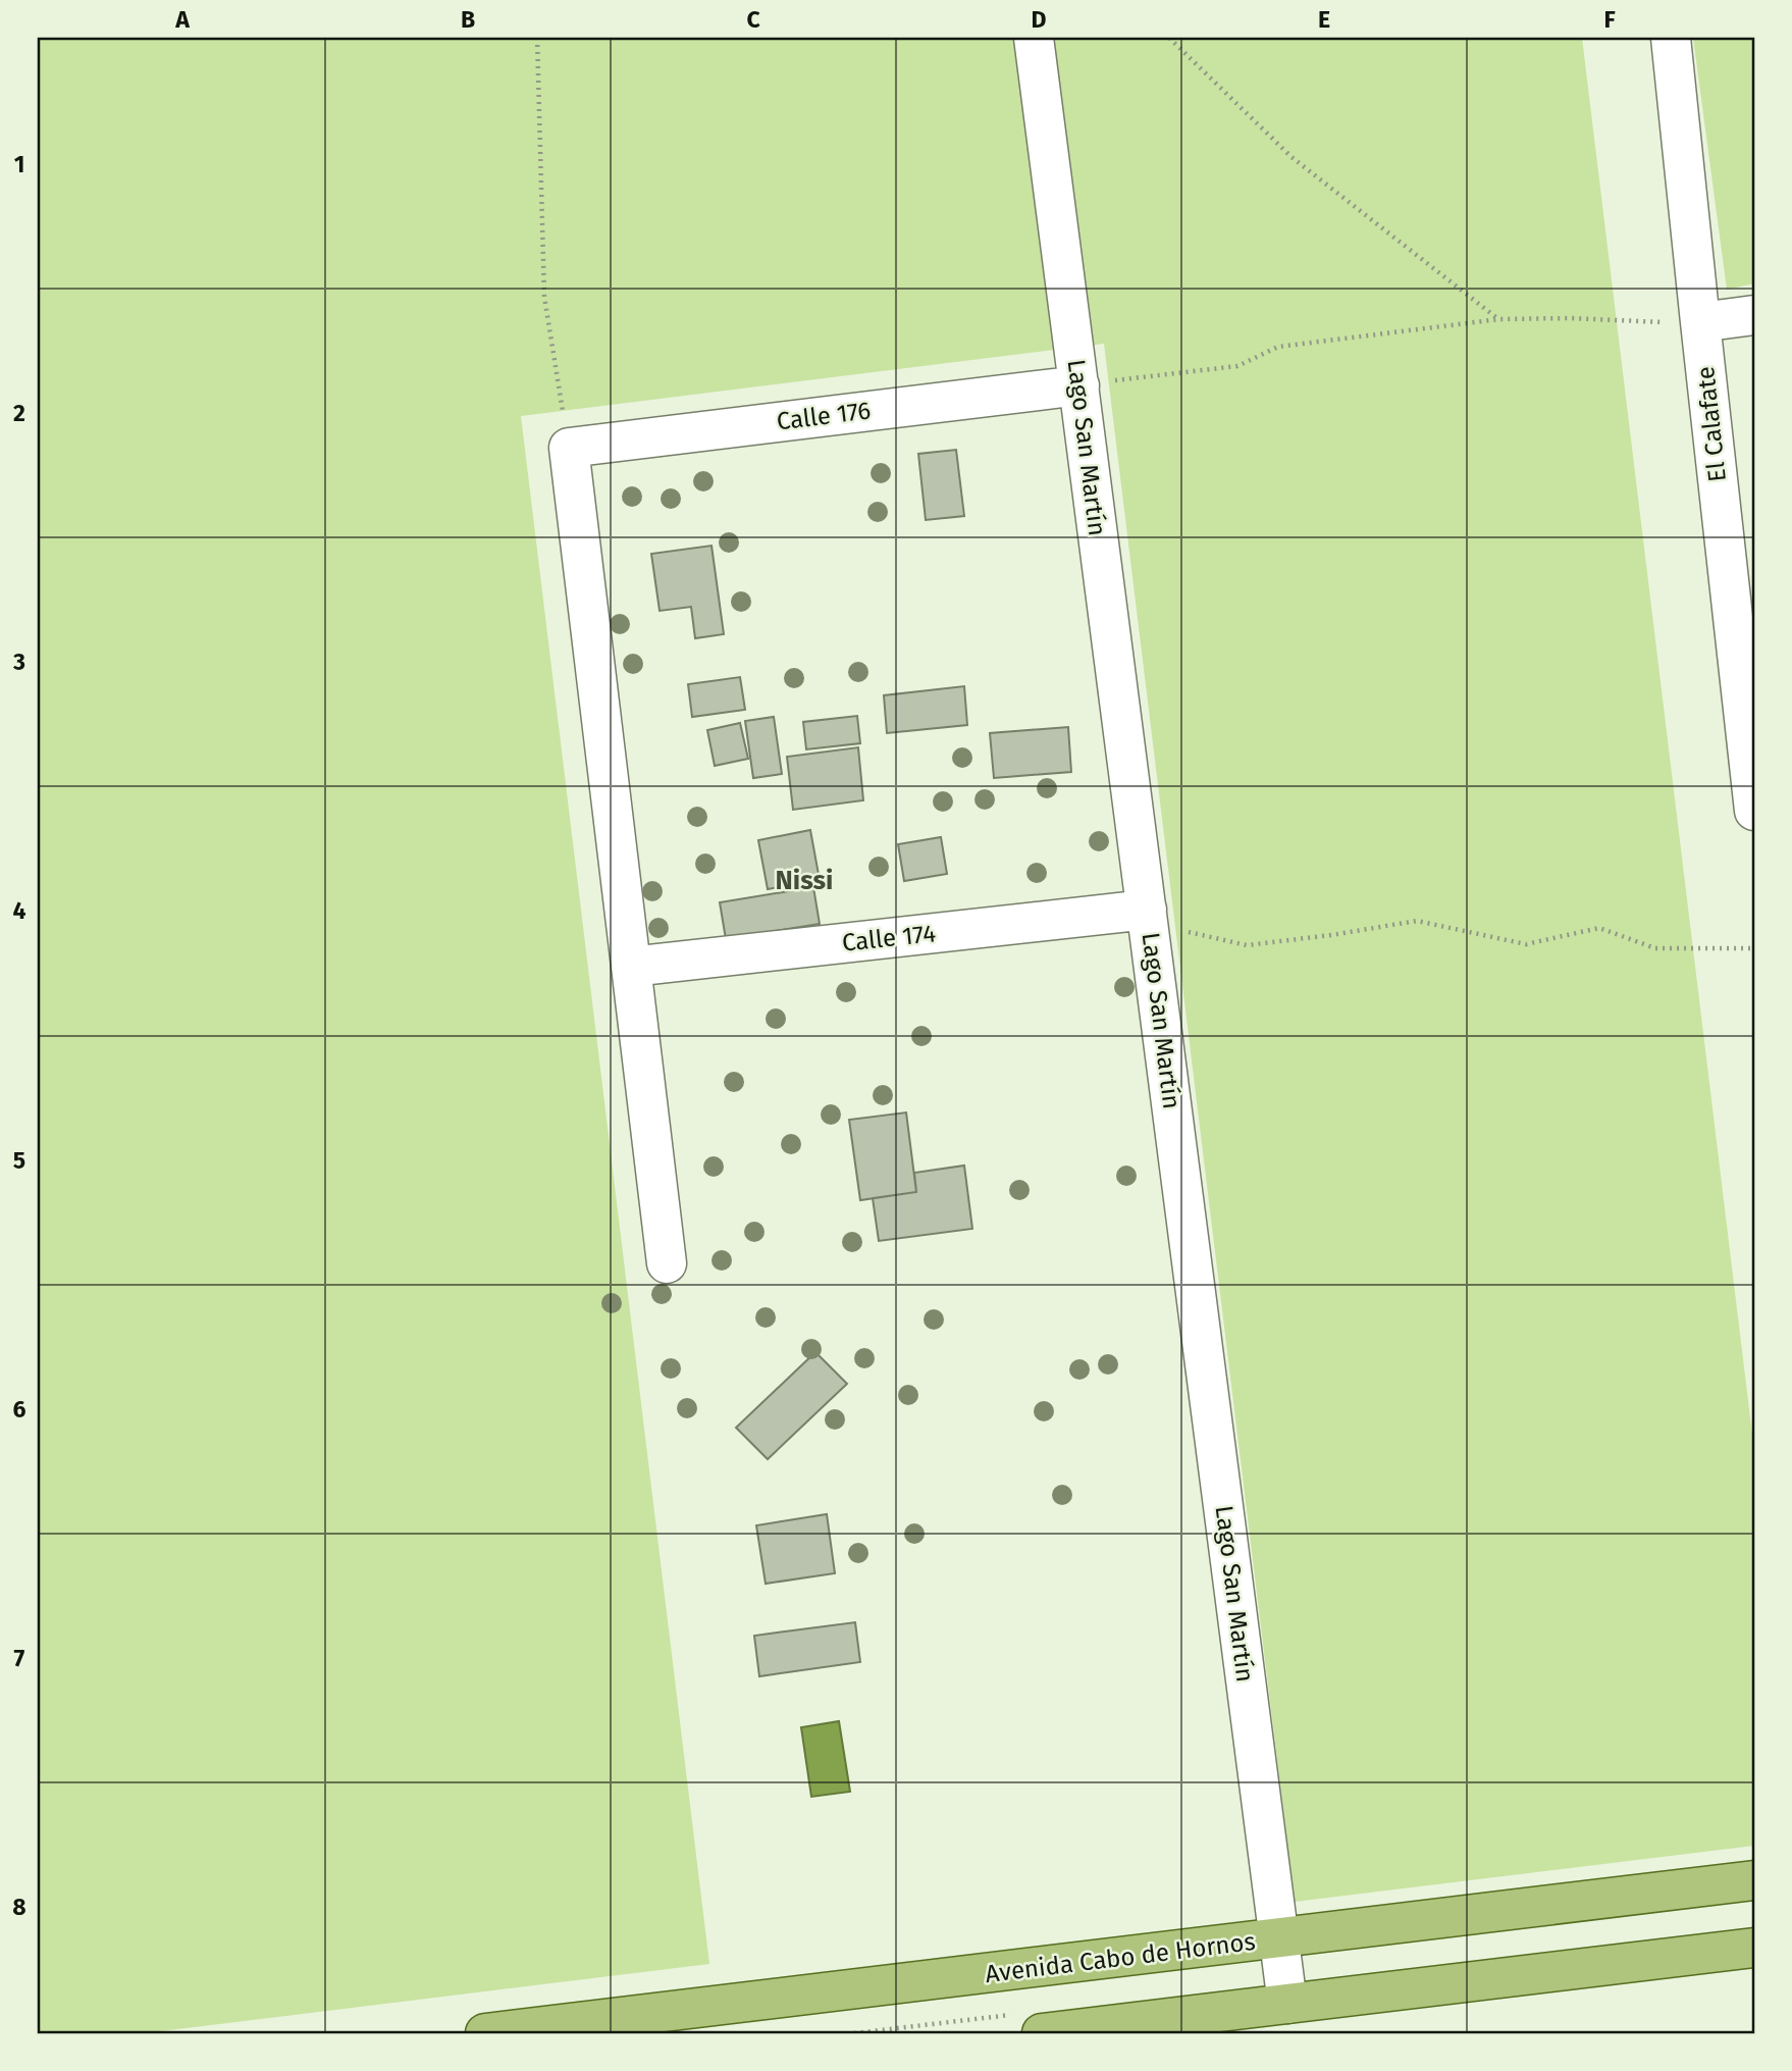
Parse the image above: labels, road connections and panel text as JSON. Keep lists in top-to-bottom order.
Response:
{
  "streets": {
    "main road": ["Avenida Cabo de Hornos"],
    "street": [
      "Calle 176",
      "El Calafate",
      "Lago San Martín",
      "Calle 174"
    ]
  },
  "crossings": [
    ["Calle 176", "Lago San Martín"],
    ["Lago San Martín", "Calle 174"],
    ["Lago San Martín", "Avenida Cabo de Hornos"]
  ],
  "districts": ["Nissi"],
  "grid": {
    "columns": [
      "A",
      "B",
      "C",
      "D",
      "E",
      "F"
    ],
    "rows": [
      "1",
      "2",
      "3",
      "4",
      "5",
      "6",
      "7",
      "8"
    ]
  }
}
